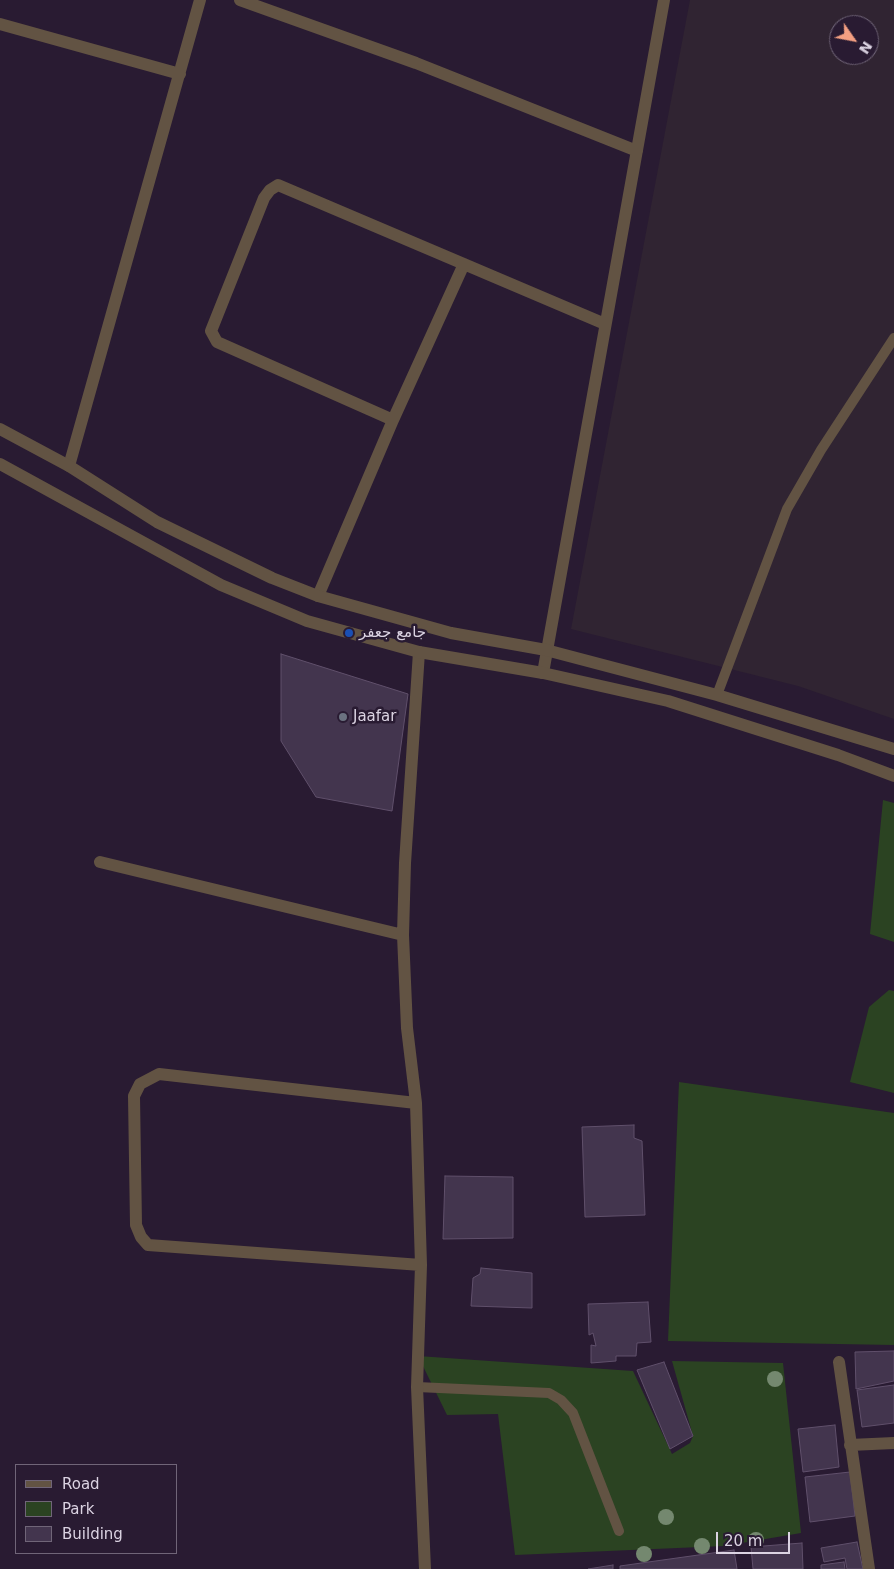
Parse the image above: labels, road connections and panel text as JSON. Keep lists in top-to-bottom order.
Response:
{
  "places": ["جامع جعفر", "Jaafar"],
  "legend": ["Road", "Park", "Building"],
  "scale_bar": "20 m",
  "north": "bottom right"
}
